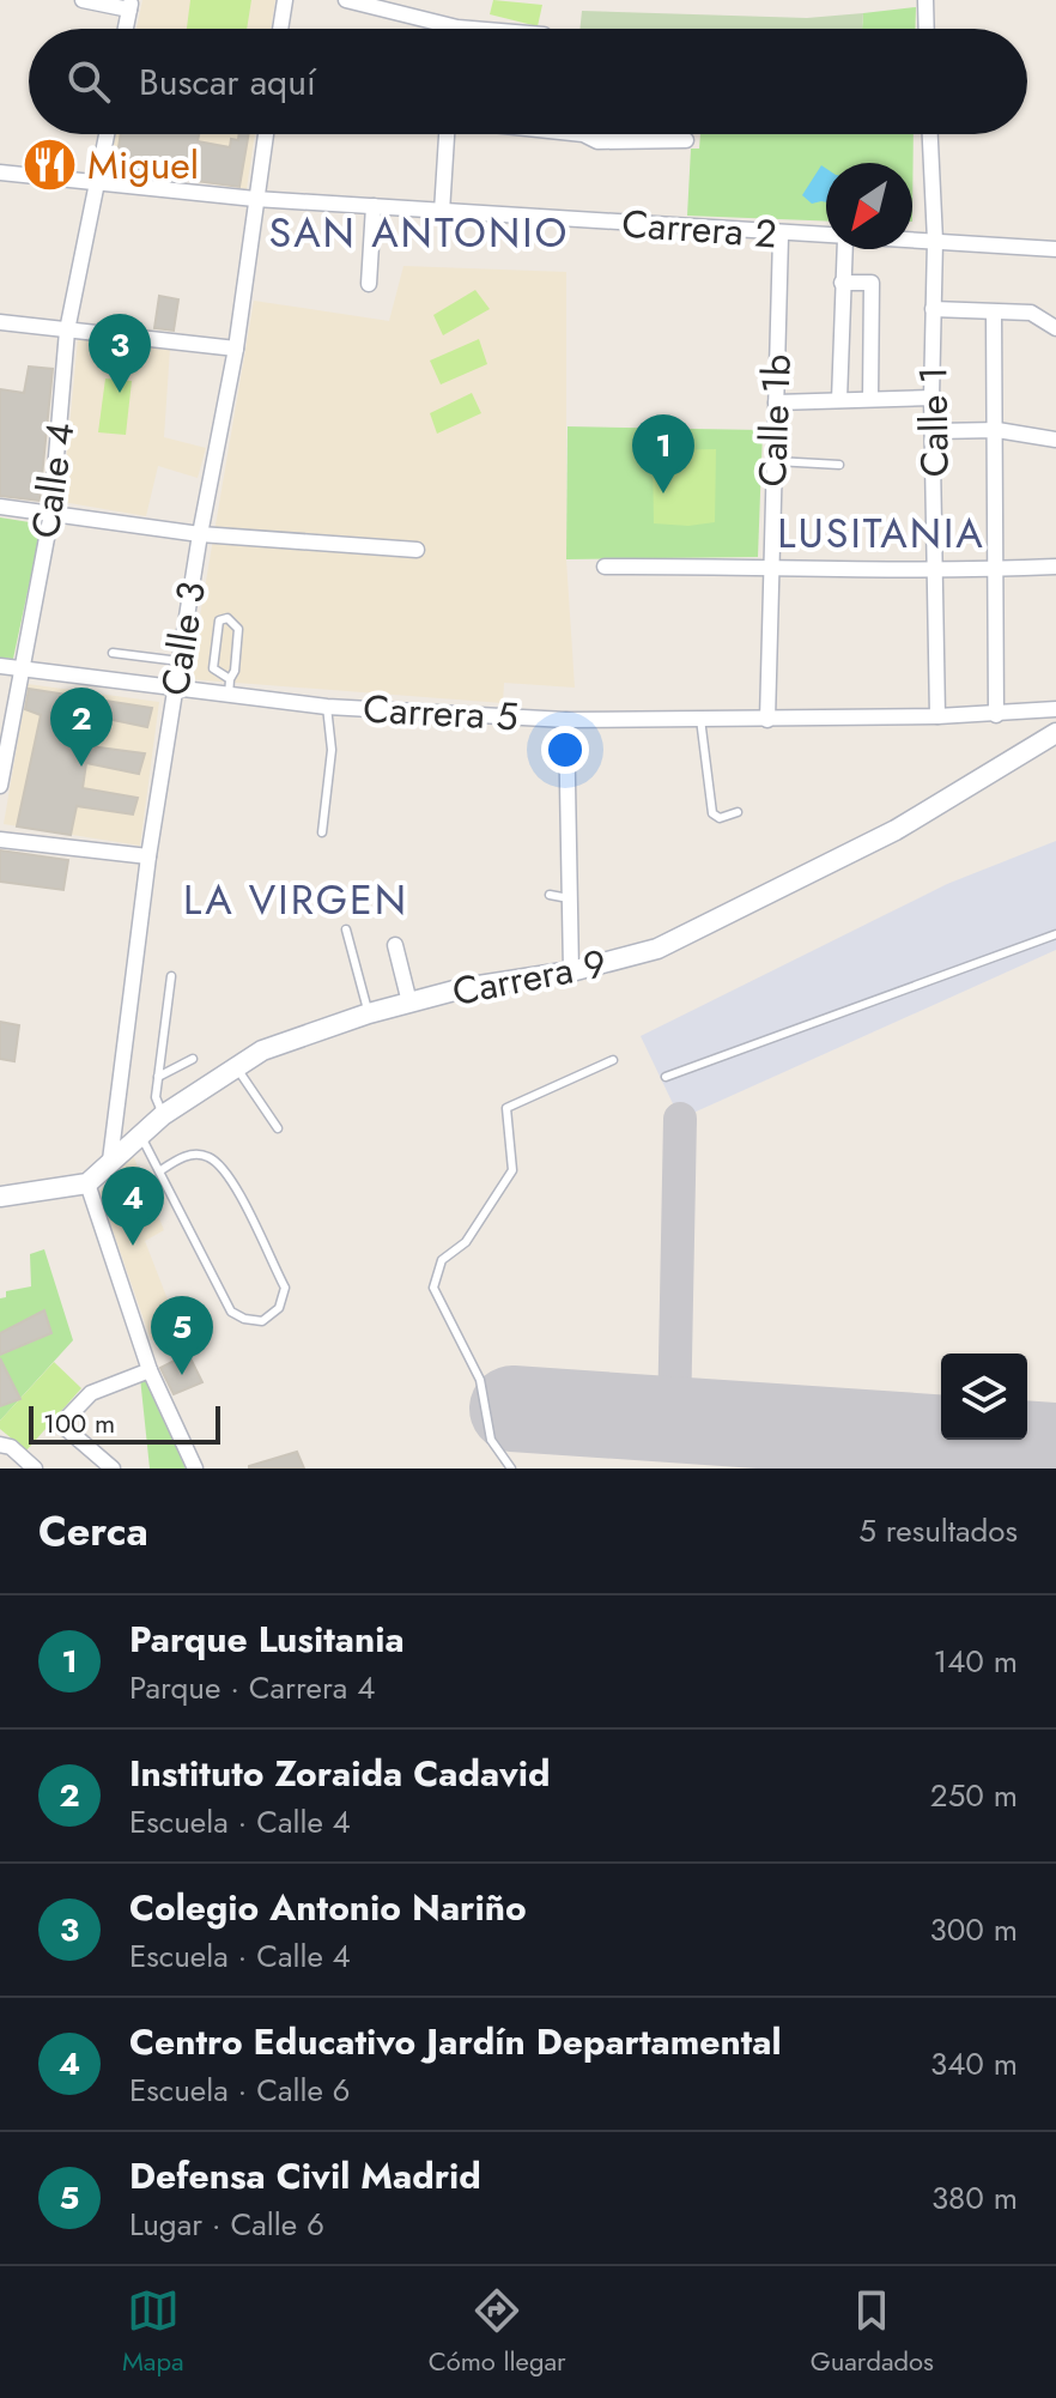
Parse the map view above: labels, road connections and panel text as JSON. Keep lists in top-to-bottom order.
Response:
{
  "streets": {
    "street": [
      "Carrera 2",
      "Calle 1b",
      "Calle 1",
      "Calle 4",
      "Calle 3",
      "Carrera 5",
      "Carrera 9"
    ]
  },
  "crossings": [
    ["Carrera 2", "Calle 1b"],
    ["Carrera 2", "Calle 1"],
    ["Carrera 2", "Calle 4"],
    ["Carrera 2", "Calle 3"],
    ["Calle 1b", "Carrera 5"],
    ["Calle 1", "Carrera 5"],
    ["Calle 4", "Carrera 5"],
    ["Calle 3", "Carrera 5"],
    ["Calle 3", "Carrera 9"]
  ],
  "districts": ["SAN ANTONIO", "LUSITANIA", "LA VIRGEN"],
  "places": {
    "restaurant": ["Miguel"]
  },
  "scale_bar": "100 m",
  "north": "bottom left",
  "page": {
    "search": "Buscar aquí",
    "pins": [
      "3",
      "1",
      "2",
      "4",
      "5"
    ],
    "scale": "100 m",
    "heading": ["Cerca", "5 resultados"],
    "list": [
      {
        "mark": "1",
        "name": "Parque Lusitania",
        "note": "Parque · Carrera 4",
        "value": "140 m"
      },
      {
        "mark": "2",
        "name": "Instituto Zoraida Cadavid",
        "note": "Escuela · Calle 4",
        "value": "250 m"
      },
      {
        "mark": "3",
        "name": "Colegio Antonio Nariño",
        "note": "Escuela · Calle 4",
        "value": "300 m"
      },
      {
        "mark": "4",
        "name": "Centro Educativo Jardín Departamental",
        "note": "Escuela · Calle 6",
        "value": "340 m"
      },
      {
        "mark": "5",
        "name": "Defensa Civil Madrid",
        "note": "Lugar · Calle 6",
        "value": "380 m"
      }
    ],
    "nav": ["Mapa", "Cómo llegar", "Guardados"]
  }
}
